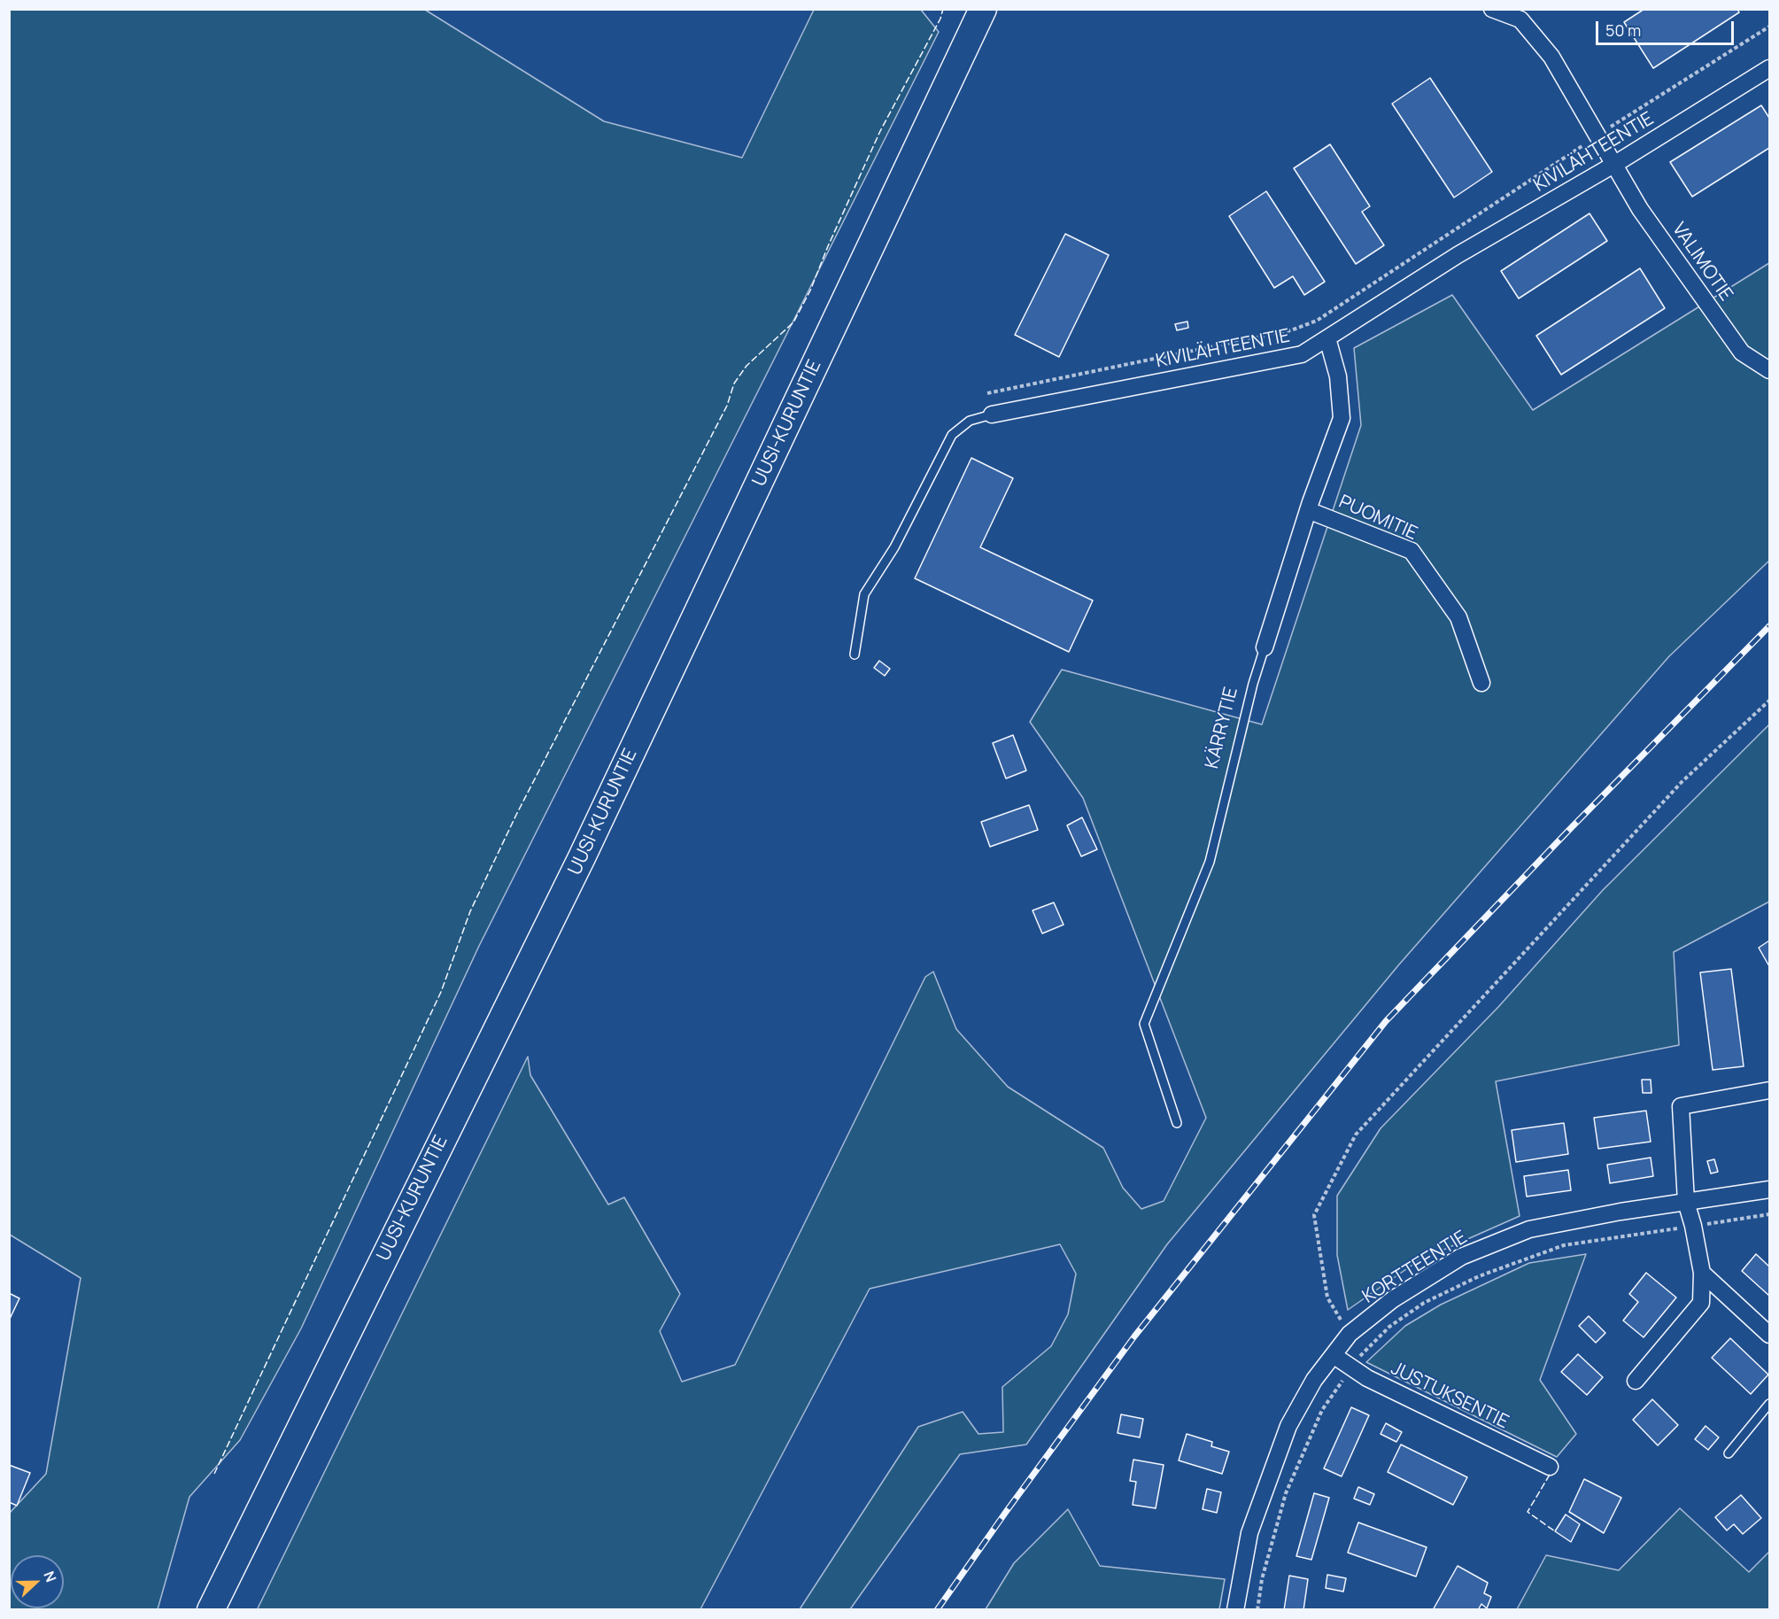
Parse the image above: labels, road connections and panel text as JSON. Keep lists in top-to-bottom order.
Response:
{
  "streets": {
    "main road": ["UUSI-KURUNTIE"],
    "street": [
      "KIVILÄHTEENTIE",
      "VALIMOTIE",
      "PUOMITIE",
      "KÄRRYTIE",
      "KORTTEENTIE",
      "JUSTUKSENTIE"
    ]
  },
  "crossings": [
    ["KIVILÄHTEENTIE", "VALIMOTIE"],
    ["KIVILÄHTEENTIE", "KÄRRYTIE"],
    ["PUOMITIE", "KÄRRYTIE"],
    ["KORTTEENTIE", "JUSTUKSENTIE"]
  ],
  "scale_bar": "50 m",
  "north": "right"
}
